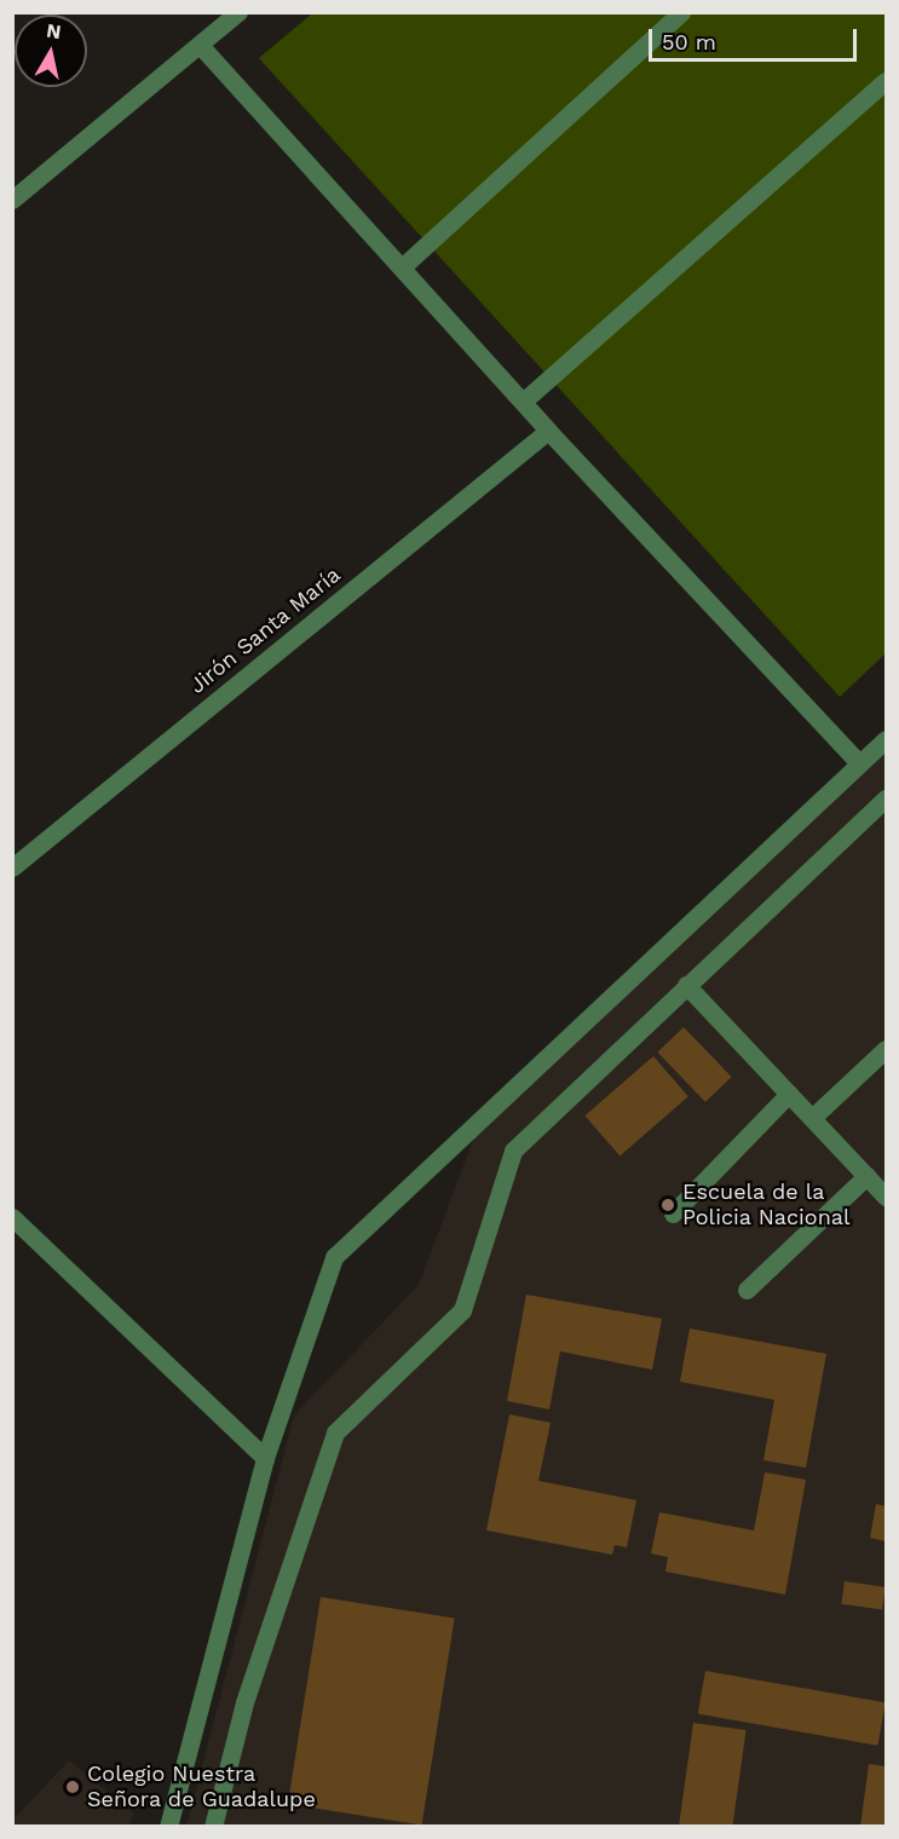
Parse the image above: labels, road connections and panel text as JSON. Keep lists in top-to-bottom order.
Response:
{
  "streets": {
    "street": ["Jirón Santa María"]
  },
  "places": ["Escuela de la Policia Nacional", "Colegio Nuestra Señora de Guadalupe"],
  "scale_bar": "50 m",
  "north": "top"
}
